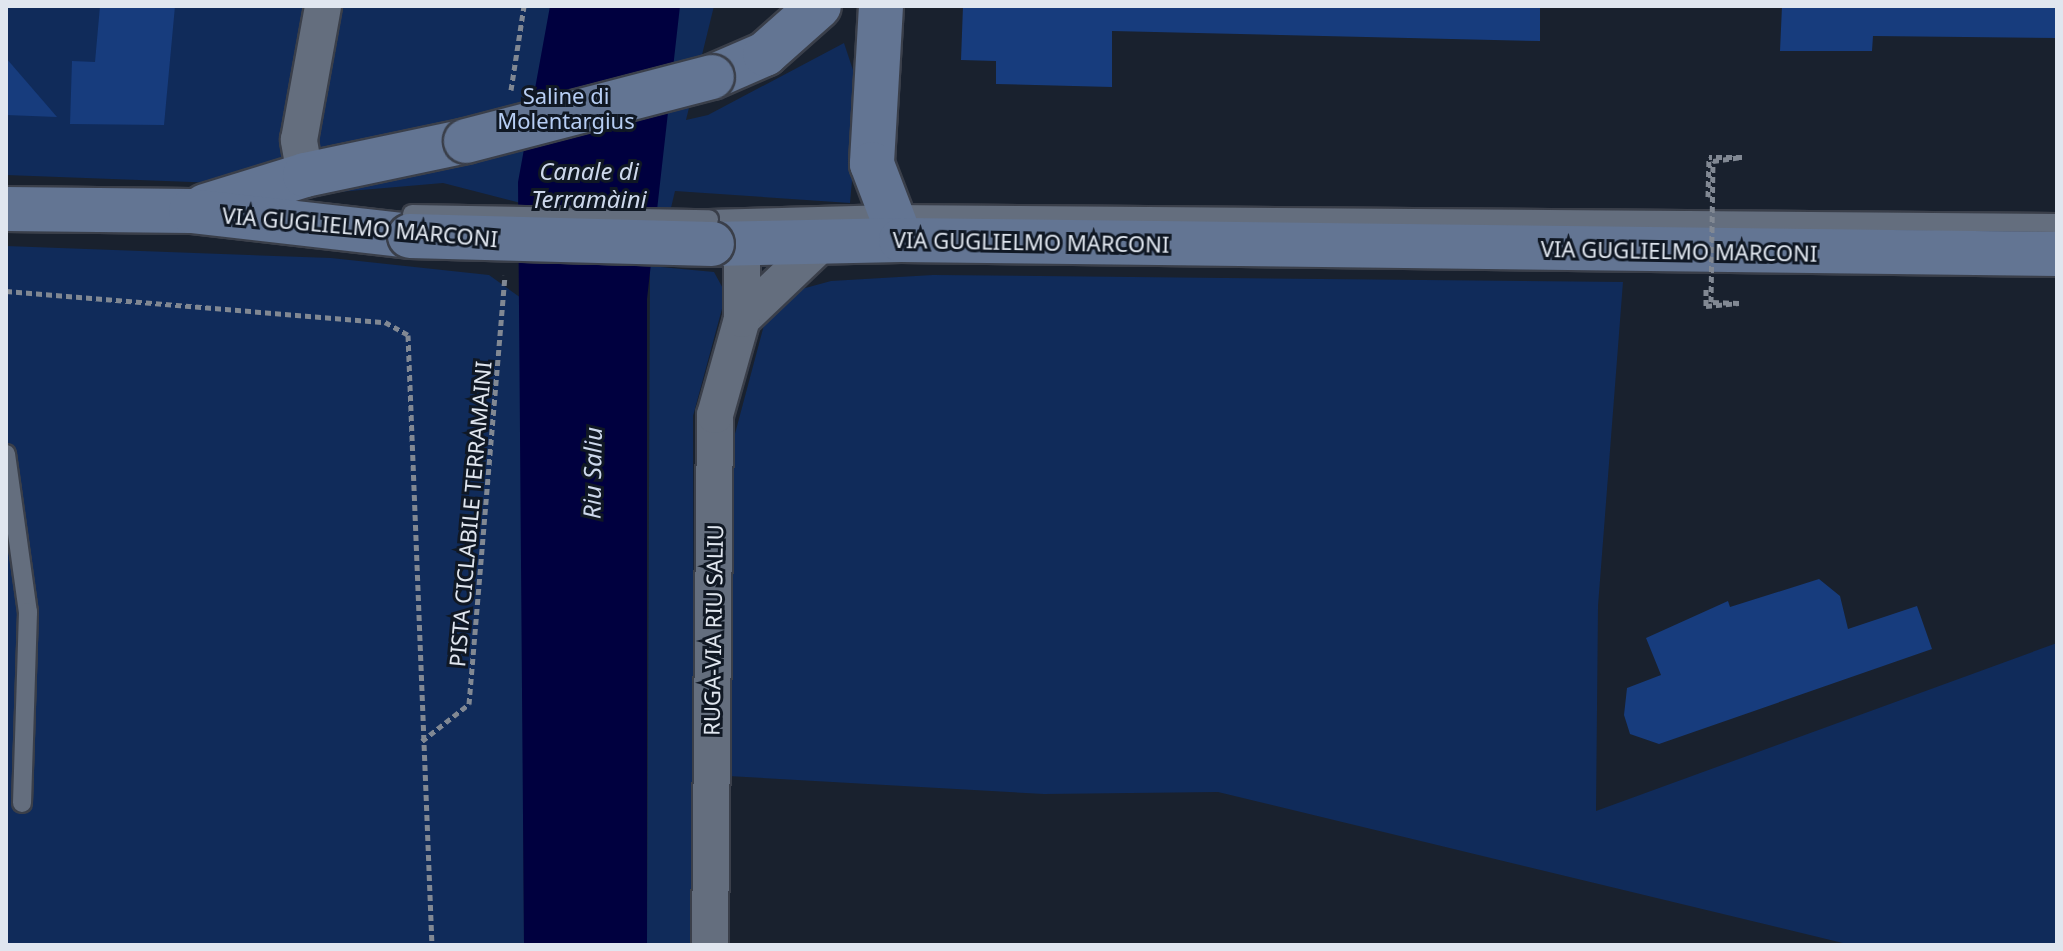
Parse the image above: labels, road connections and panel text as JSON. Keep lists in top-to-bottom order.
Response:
{
  "streets": {
    "main road": ["VIA GUGLIELMO MARCONI"],
    "street": ["RUGA-VIA RIU SALIU"],
    "path": ["PISTA CICLABILE TERRAMAINI"]
  },
  "crossings": [
    ["VIA GUGLIELMO MARCONI", "RUGA-VIA RIU SALIU"]
  ],
  "water": ["Canale di Terramàini", "Riu Saliu"],
  "parks": ["Saline di Molentargius"]
}
